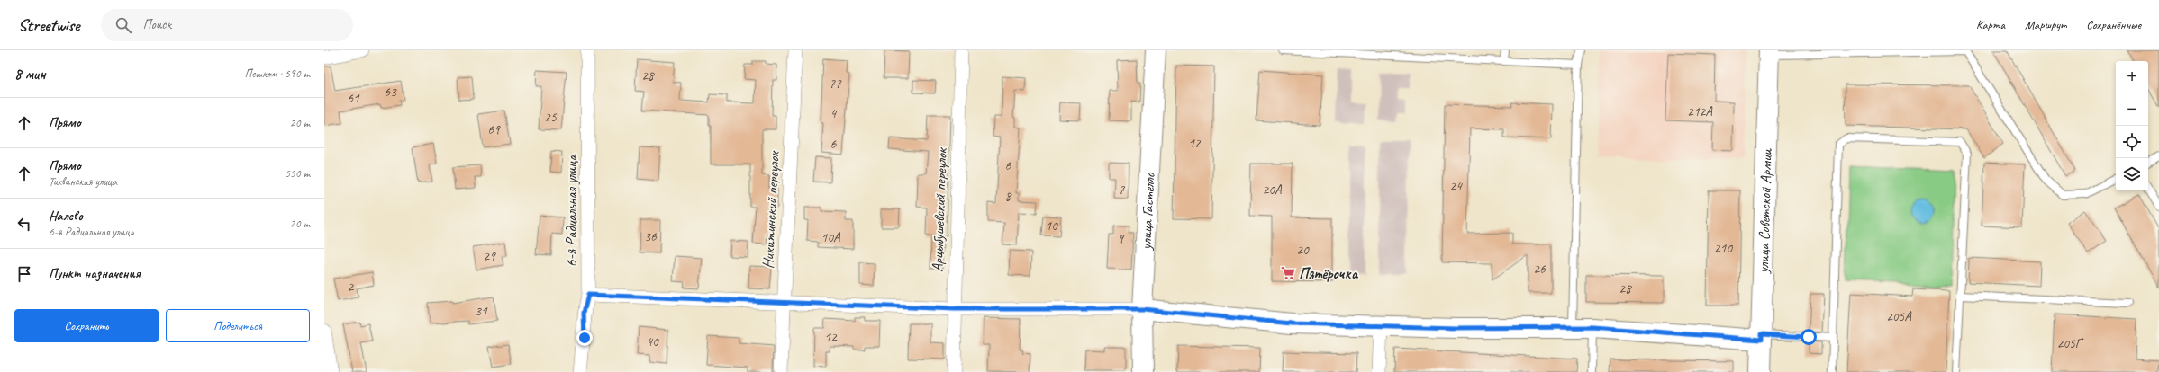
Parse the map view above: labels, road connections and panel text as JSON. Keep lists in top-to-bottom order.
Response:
{
  "streets": {
    "street": [
      "Никитинский переулок",
      "Арцыбушевский переулок",
      "6-я Радиальная улица",
      "улица Гастелло",
      "улица Советской Армии"
    ]
  },
  "places": {
    "supermarket": ["Пятёрочка"]
  },
  "house_numbers": [
    "28",
    "77",
    "63",
    "61",
    "212А",
    "4",
    "25",
    "69",
    "12",
    "6",
    "6",
    "24",
    "7",
    "20А",
    "8",
    "10",
    "36",
    "10А",
    "9",
    "210",
    "20",
    "29",
    "26",
    "2",
    "28",
    "31",
    "205А",
    "12",
    "40",
    "205Г"
  ],
  "page": {
    "header": "Streetwise",
    "search": "Поиск",
    "nav": ["Карта", "Маршрут", "Сохранённые"],
    "heading": ["8 мин", "Пешком · 590 m"],
    "map_buttons": ["+", "−"],
    "list": [
      ["Прямо", "20 m"],
      ["Прямо", "Тихвинская улица", "550 m"],
      ["Налево", "6-я Радиальная улица", "20 m"],
      "Пункт назначения"
    ],
    "buttons": ["Сохранить", "Поделиться"]
  }
}
